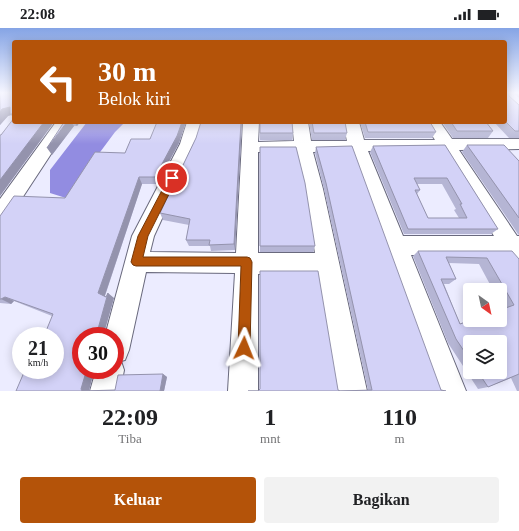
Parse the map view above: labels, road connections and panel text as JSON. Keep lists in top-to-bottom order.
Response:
{
  "north": "bottom right",
  "page": {
    "status": "22:08",
    "turn": ["30 m", "Belok kiri"],
    "speed": "21 km/h",
    "limit": "30",
    "eta": [
      "22:09",
      "Tiba",
      "1",
      "mnt",
      "110",
      "m"
    ],
    "buttons": ["Keluar", "Bagikan"]
  }
}
